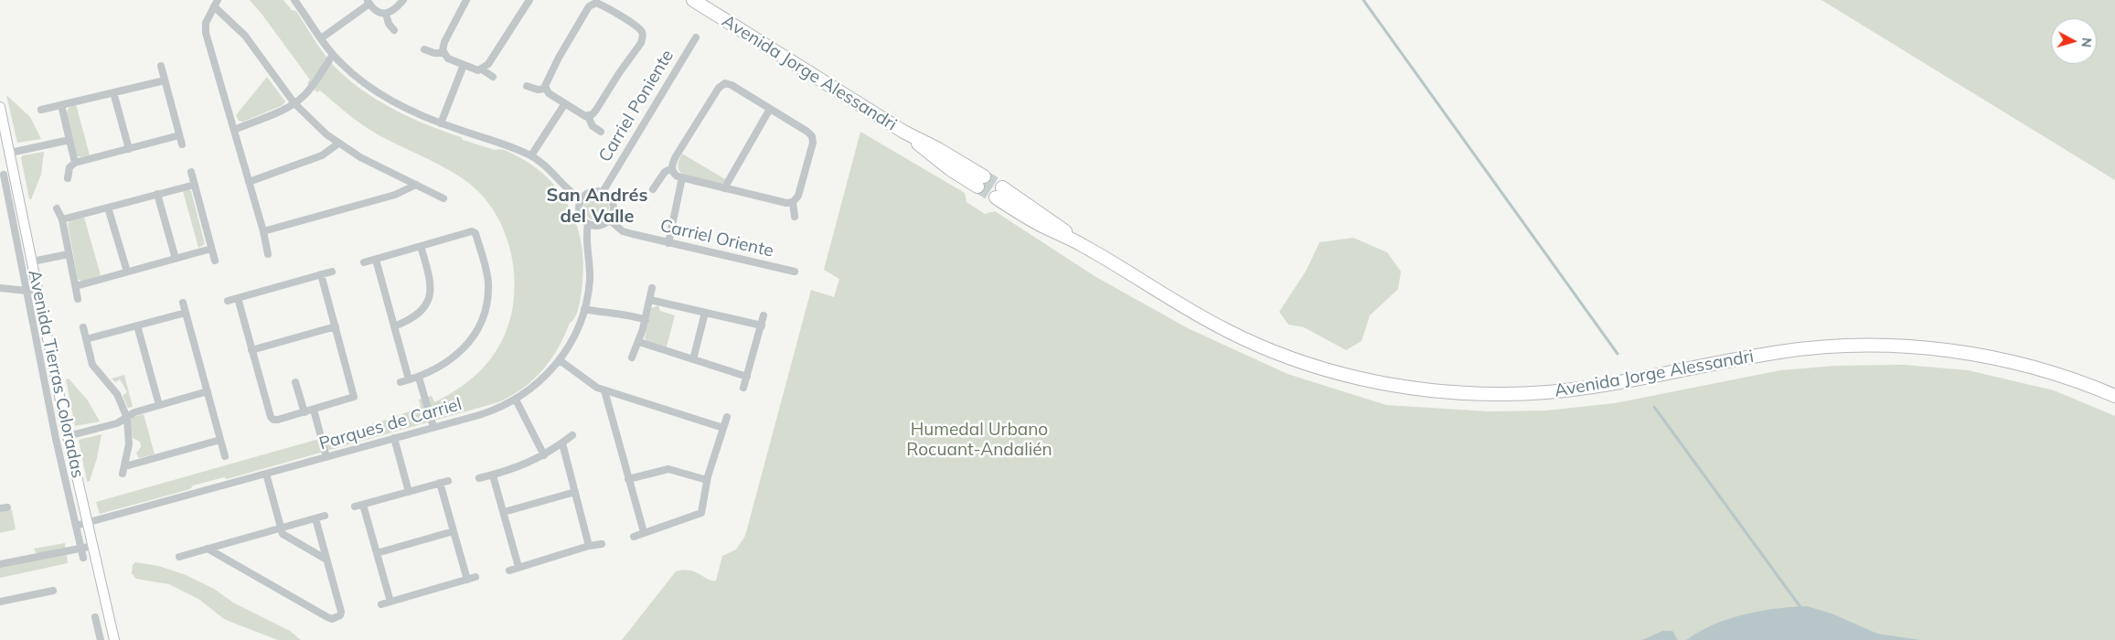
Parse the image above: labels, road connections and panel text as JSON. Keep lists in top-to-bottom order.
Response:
{
  "streets": {
    "highway": ["Avenida Jorge Alessandri"],
    "street": [
      "Carriel Poniente",
      "Carriel Oriente",
      "Avenida Tierras Coloradas",
      "Parques de Carriel"
    ]
  },
  "crossings": [
    ["Carriel Poniente", "Carriel Oriente"],
    ["Carriel Poniente", "Parques de Carriel"],
    ["Carriel Oriente", "Parques de Carriel"],
    ["Avenida Tierras Coloradas", "Parques de Carriel"]
  ],
  "districts": ["San Andrés del Valle"],
  "parks": ["Humedal Urbano Rocuant-Andalién"],
  "north": "right"
}
